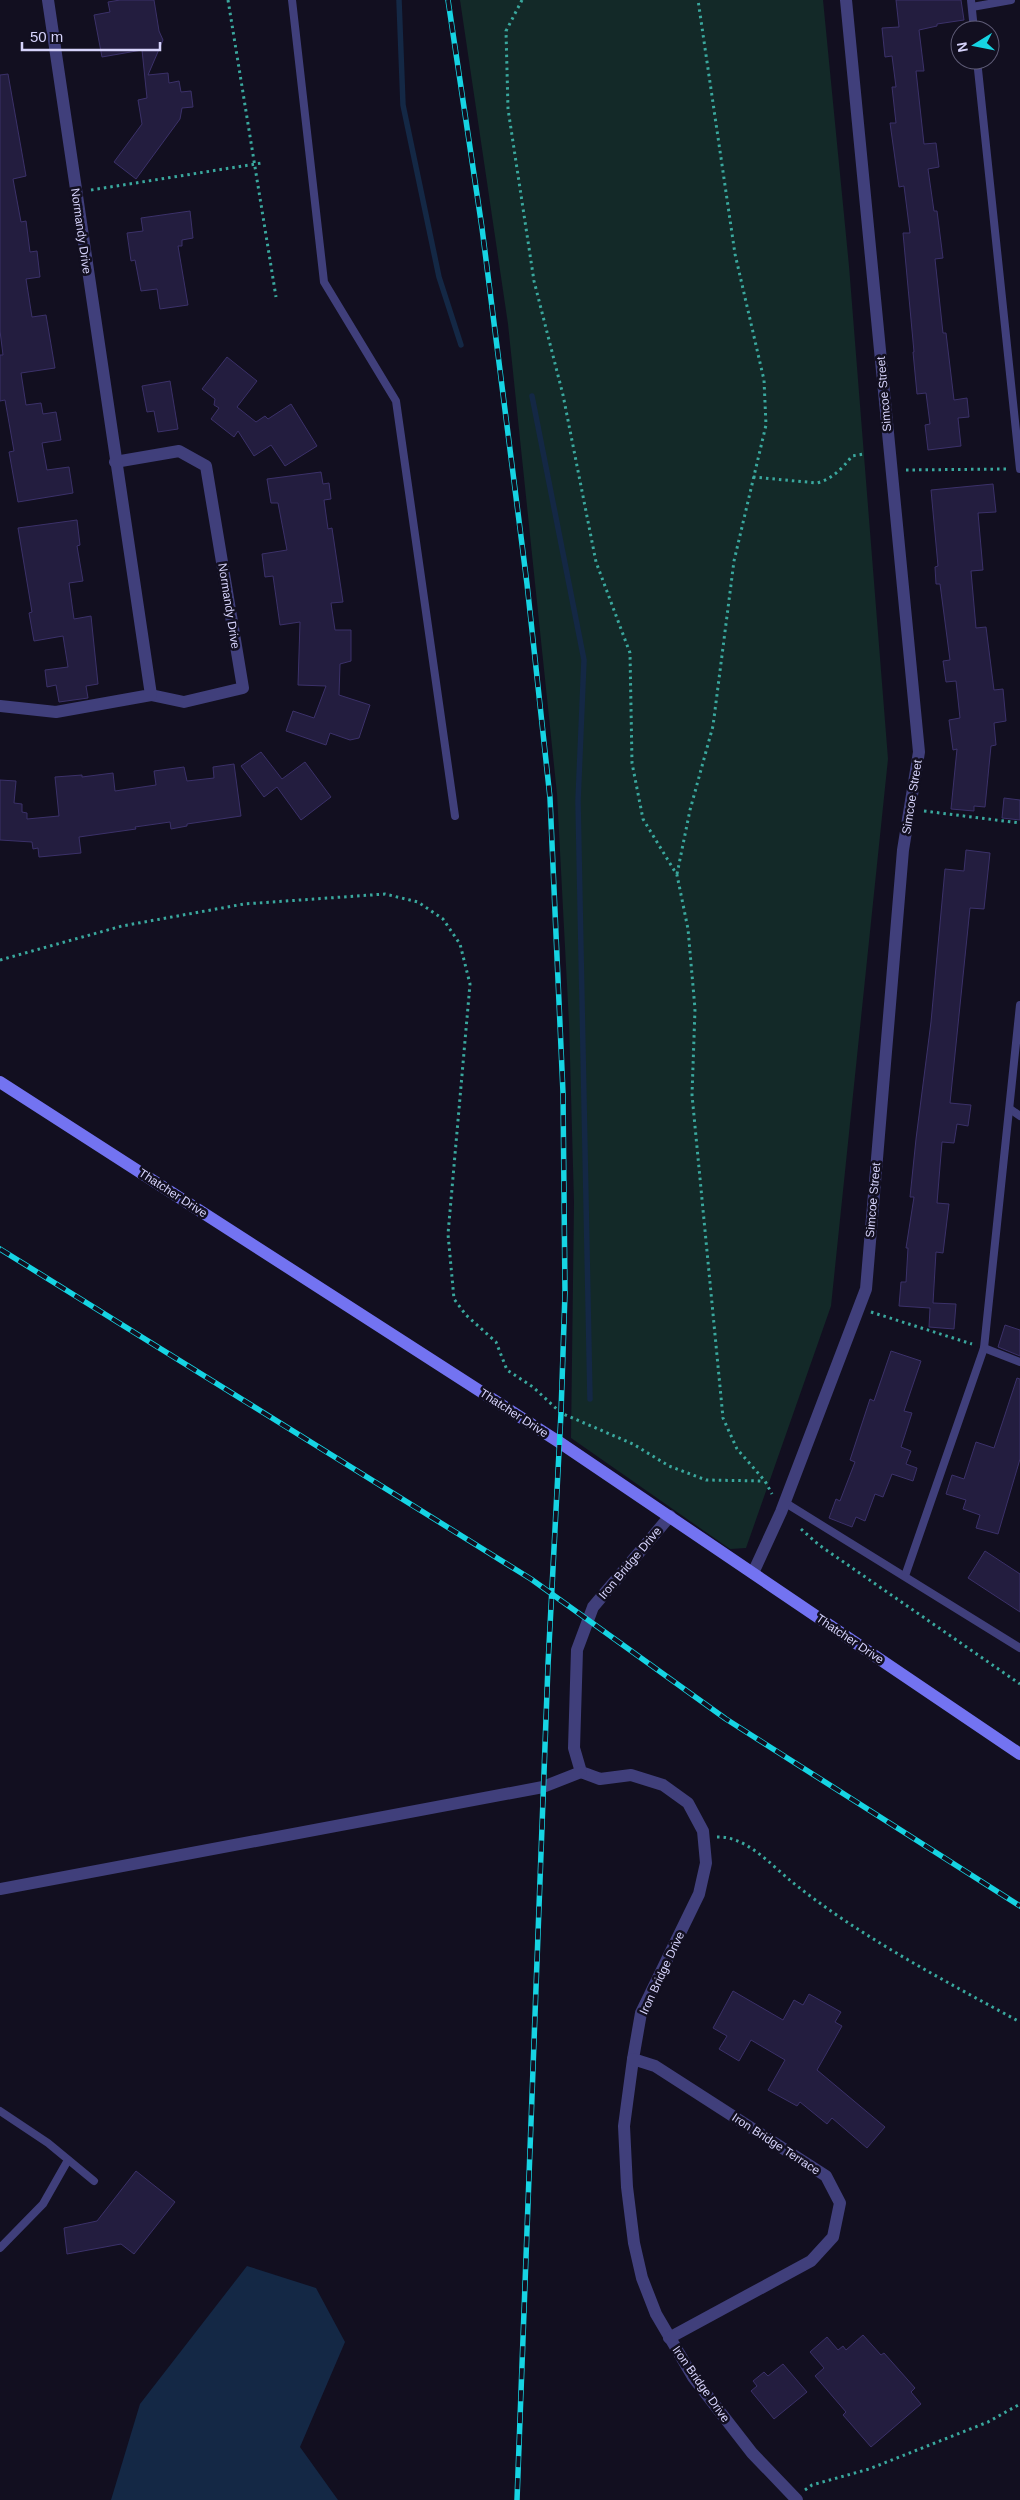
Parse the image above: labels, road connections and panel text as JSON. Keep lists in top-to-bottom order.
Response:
{
  "streets": {
    "main road": ["Thatcher Drive"],
    "street": [
      "Normandy Drive",
      "Simcoe Street",
      "Iron Bridge Drive",
      "Iron Bridge Terrace"
    ]
  },
  "crossings": [
    ["Simcoe Street", "Thatcher Drive"],
    ["Thatcher Drive", "Iron Bridge Drive"],
    ["Iron Bridge Drive", "Iron Bridge Terrace"]
  ],
  "scale_bar": "50 m",
  "north": "left"
}
